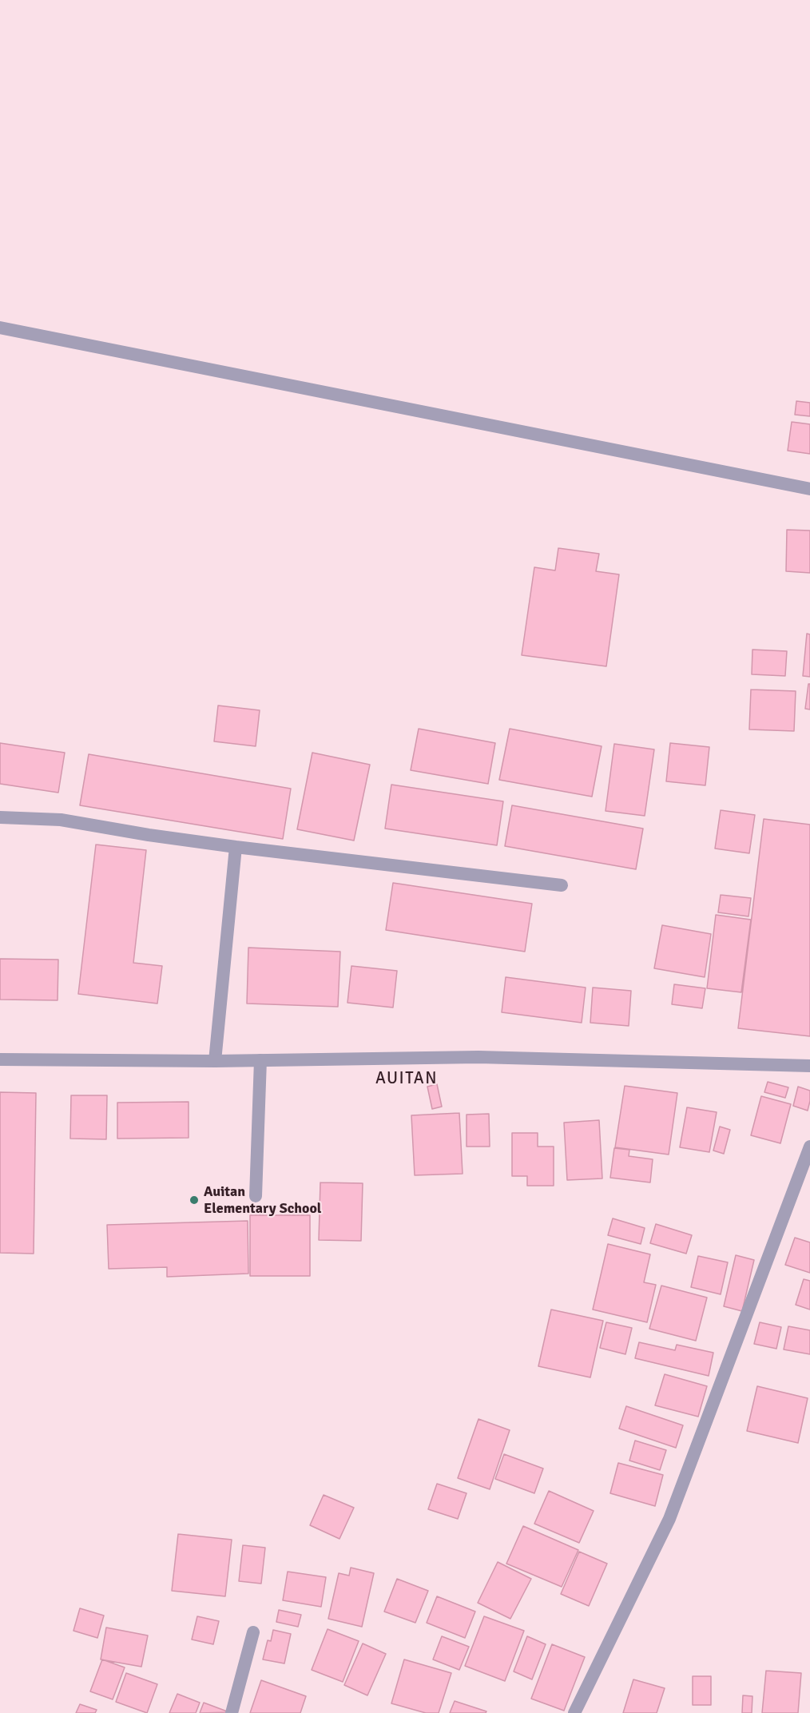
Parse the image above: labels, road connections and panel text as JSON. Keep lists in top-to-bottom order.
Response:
{
  "districts": ["AUITAN"],
  "places": ["Auitan Elementary School"]
}
